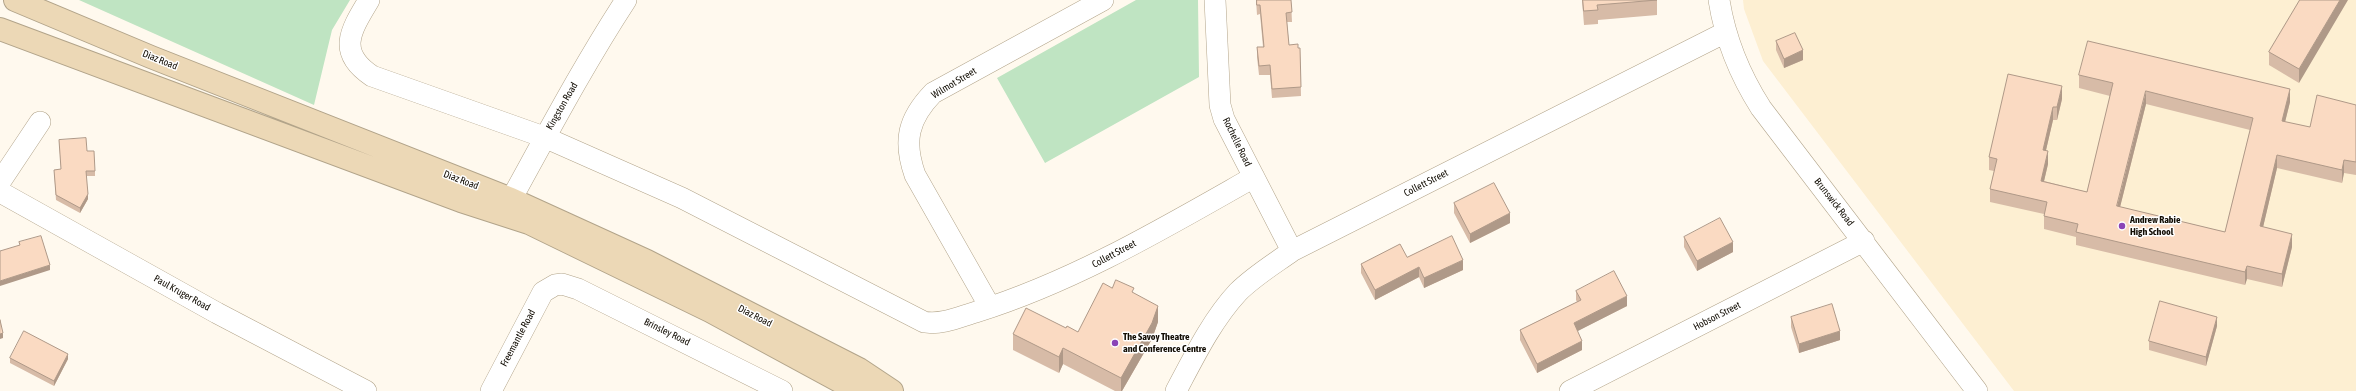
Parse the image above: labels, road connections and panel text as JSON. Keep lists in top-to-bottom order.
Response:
{
  "streets": {
    "street": [
      "Diaz Road",
      "Wilmot Street",
      "Kingston Road",
      "Rochelle Road",
      "Collett Street",
      "Brunswick Road",
      "Paul Kruger Road",
      "Hobson Street",
      "Brinsley Road",
      "Freemantle Road"
    ]
  },
  "crossings": [
    ["Diaz Road", "Kingston Road"],
    ["Wilmot Street", "Collett Street"],
    ["Rochelle Road", "Collett Street"],
    ["Collett Street", "Brunswick Road"],
    ["Brunswick Road", "Hobson Street"],
    ["Brinsley Road", "Freemantle Road"]
  ],
  "places": ["Andrew Rabie High School", "The Savoy Theatre and Conference Centre"]
}
